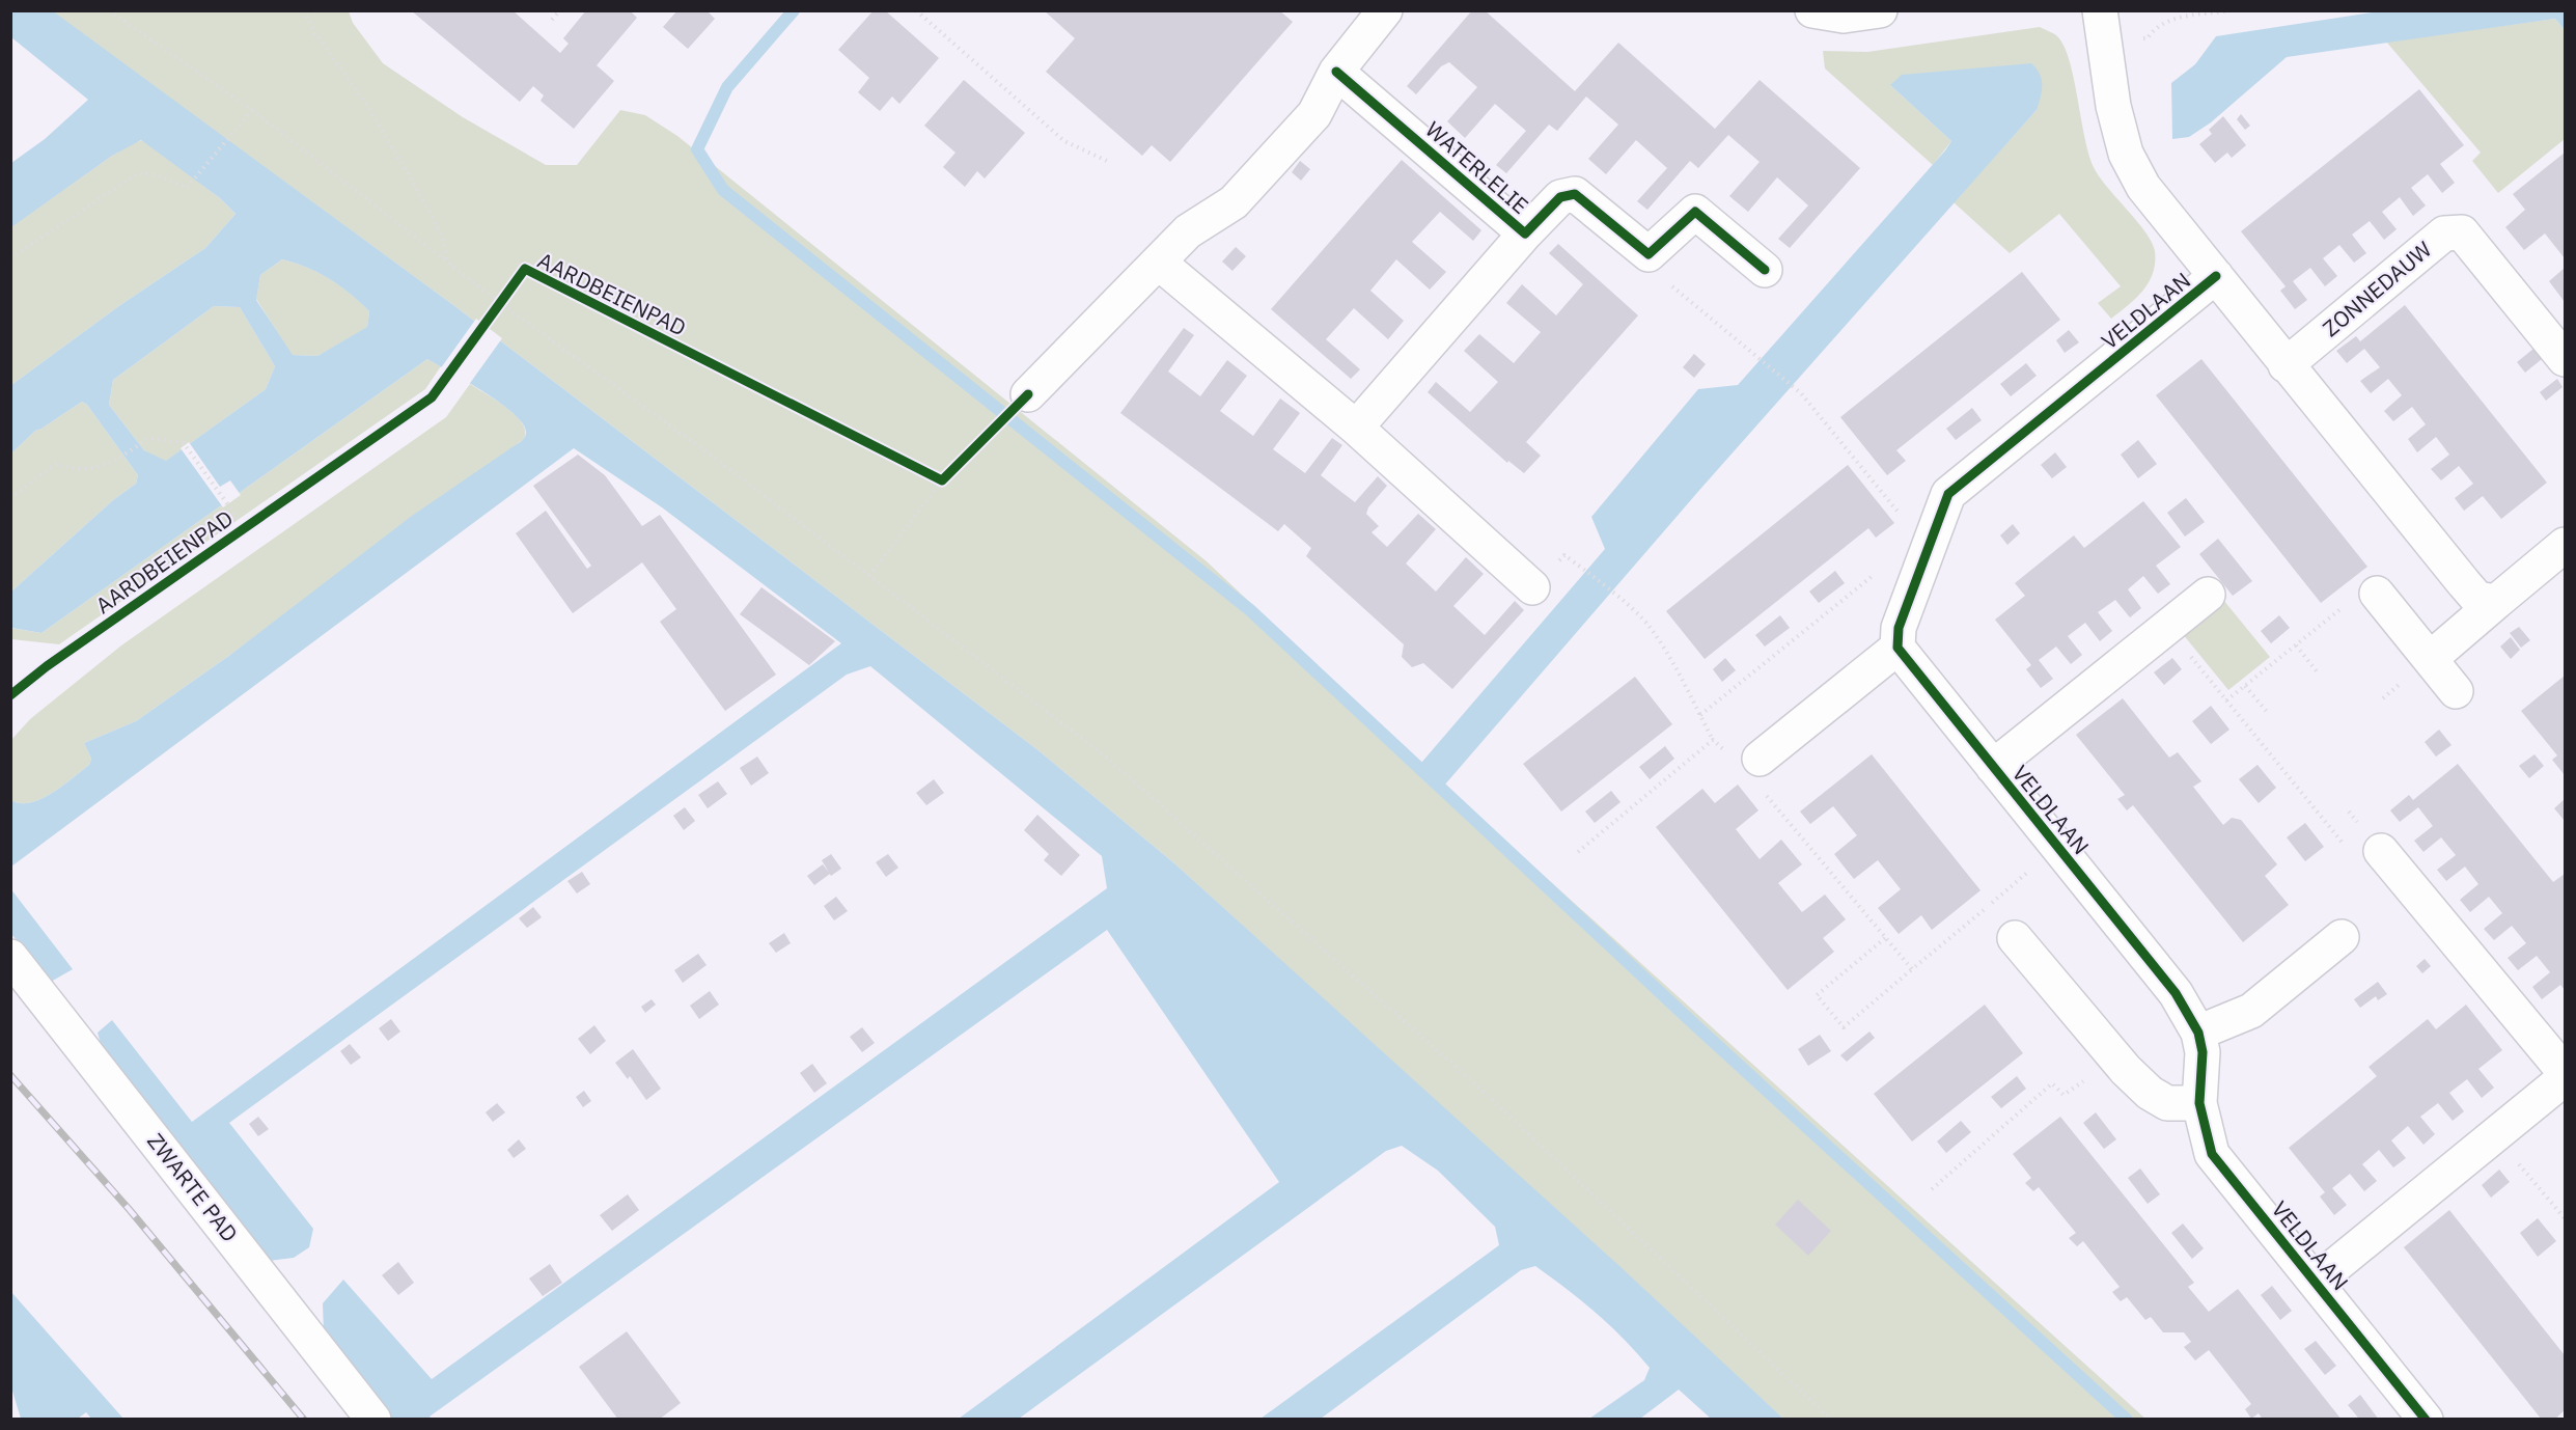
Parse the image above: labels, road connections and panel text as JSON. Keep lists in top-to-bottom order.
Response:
{
  "streets": {
    "street": [
      "WATERLELIE",
      "ZONNEDAUW",
      "VELDLAAN",
      "ZWARTE PAD"
    ],
    "cycle path": ["AARDBEIENPAD"]
  }
}
